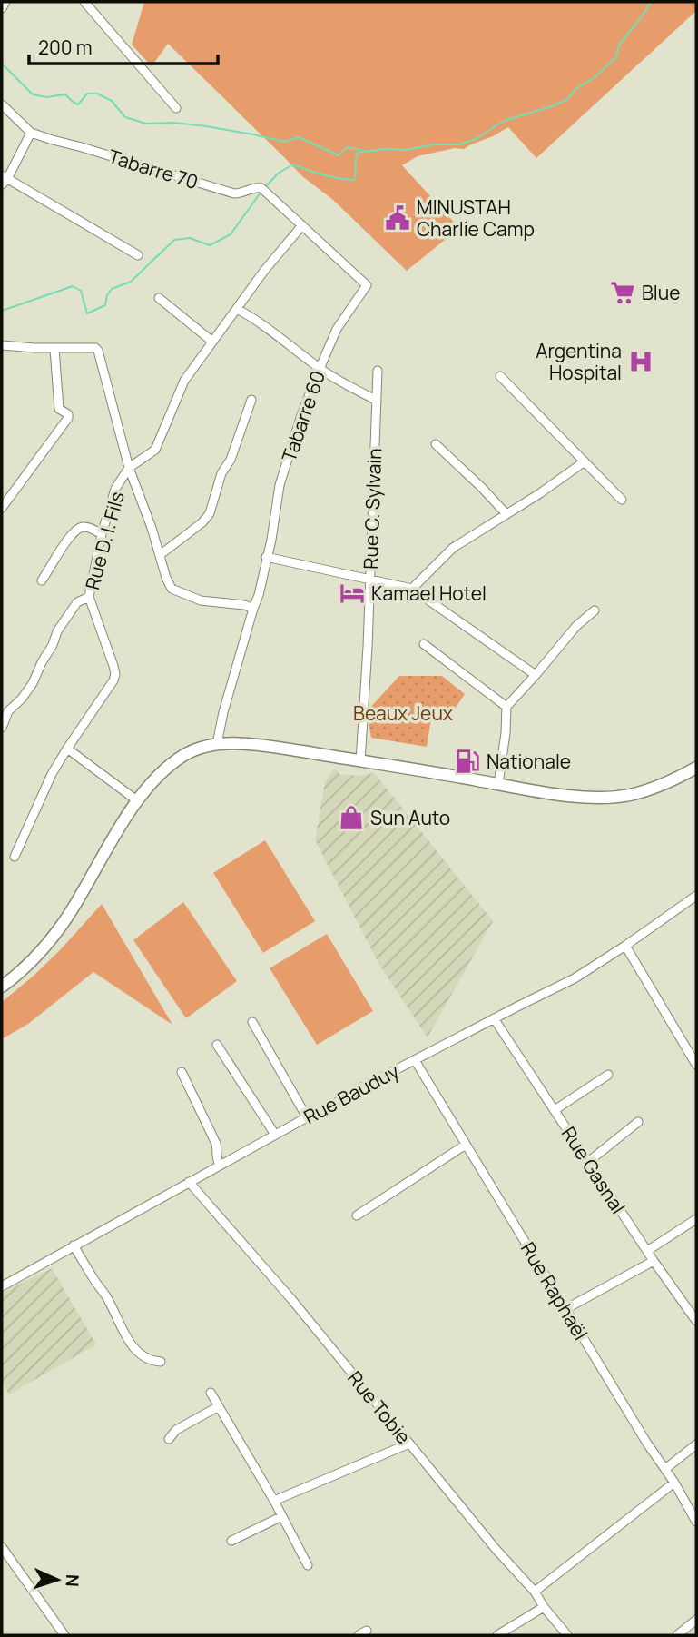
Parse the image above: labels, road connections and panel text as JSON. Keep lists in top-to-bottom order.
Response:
{
  "streets": {
    "street": [
      "Tabarre 70",
      "Tabarre 60",
      "Rue C. Sylvain",
      "Rue D. I. Fils",
      "Rue Bauduy",
      "Rue Gasnal",
      "Rue Raphaël",
      "Rue Tobie"
    ]
  },
  "crossings": [
    ["Tabarre 70", "Tabarre 60"],
    ["Rue Bauduy", "Rue Gasnal"],
    ["Rue Bauduy", "Rue Raphaël"],
    ["Rue Bauduy", "Rue Tobie"]
  ],
  "parks": ["Beaux Jeux"],
  "places": {
    "public building": ["MINUSTAH Charlie Camp"],
    "supermarket": ["Blue"],
    "hospital": ["Argentina Hospital"],
    "hotel": ["Kamael Hotel"],
    "fuel station": ["Nationale"],
    "shop": ["Sun Auto"]
  },
  "scale_bar": "200 m",
  "north": "right"
}
